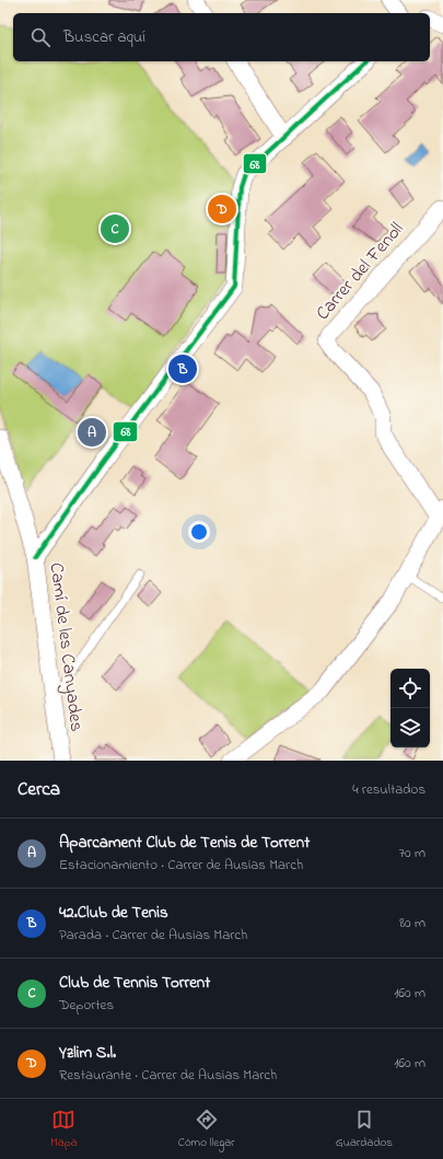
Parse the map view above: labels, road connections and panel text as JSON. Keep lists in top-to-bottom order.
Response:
{
  "streets": {
    "street": ["Carrer del Fenoll", "Camí de les Canyades"]
  },
  "lines": ["transit line 68"],
  "page": {
    "search": "Buscar aquí",
    "pins": [
      "D",
      "C",
      "B",
      "A"
    ],
    "heading": ["Cerca", "4 resultados"],
    "list": [
      {
        "mark": "A",
        "name": "Aparcament Club de Tenis de Torrent",
        "note": "Estacionamiento · Carrer de Ausias March",
        "value": "70 m"
      },
      {
        "mark": "B",
        "name": "42.Club de Tenis",
        "note": "Parada · Carrer de Ausias March",
        "value": "80 m"
      },
      {
        "mark": "C",
        "name": "Club de Tennis Torrent",
        "note": "Deportes",
        "value": "160 m"
      },
      {
        "mark": "D",
        "name": "Yzlim S.l.",
        "note": "Restaurante · Carrer de Ausias March",
        "value": "160 m"
      }
    ],
    "nav": ["Mapa", "Cómo llegar", "Guardados"]
  }
}
